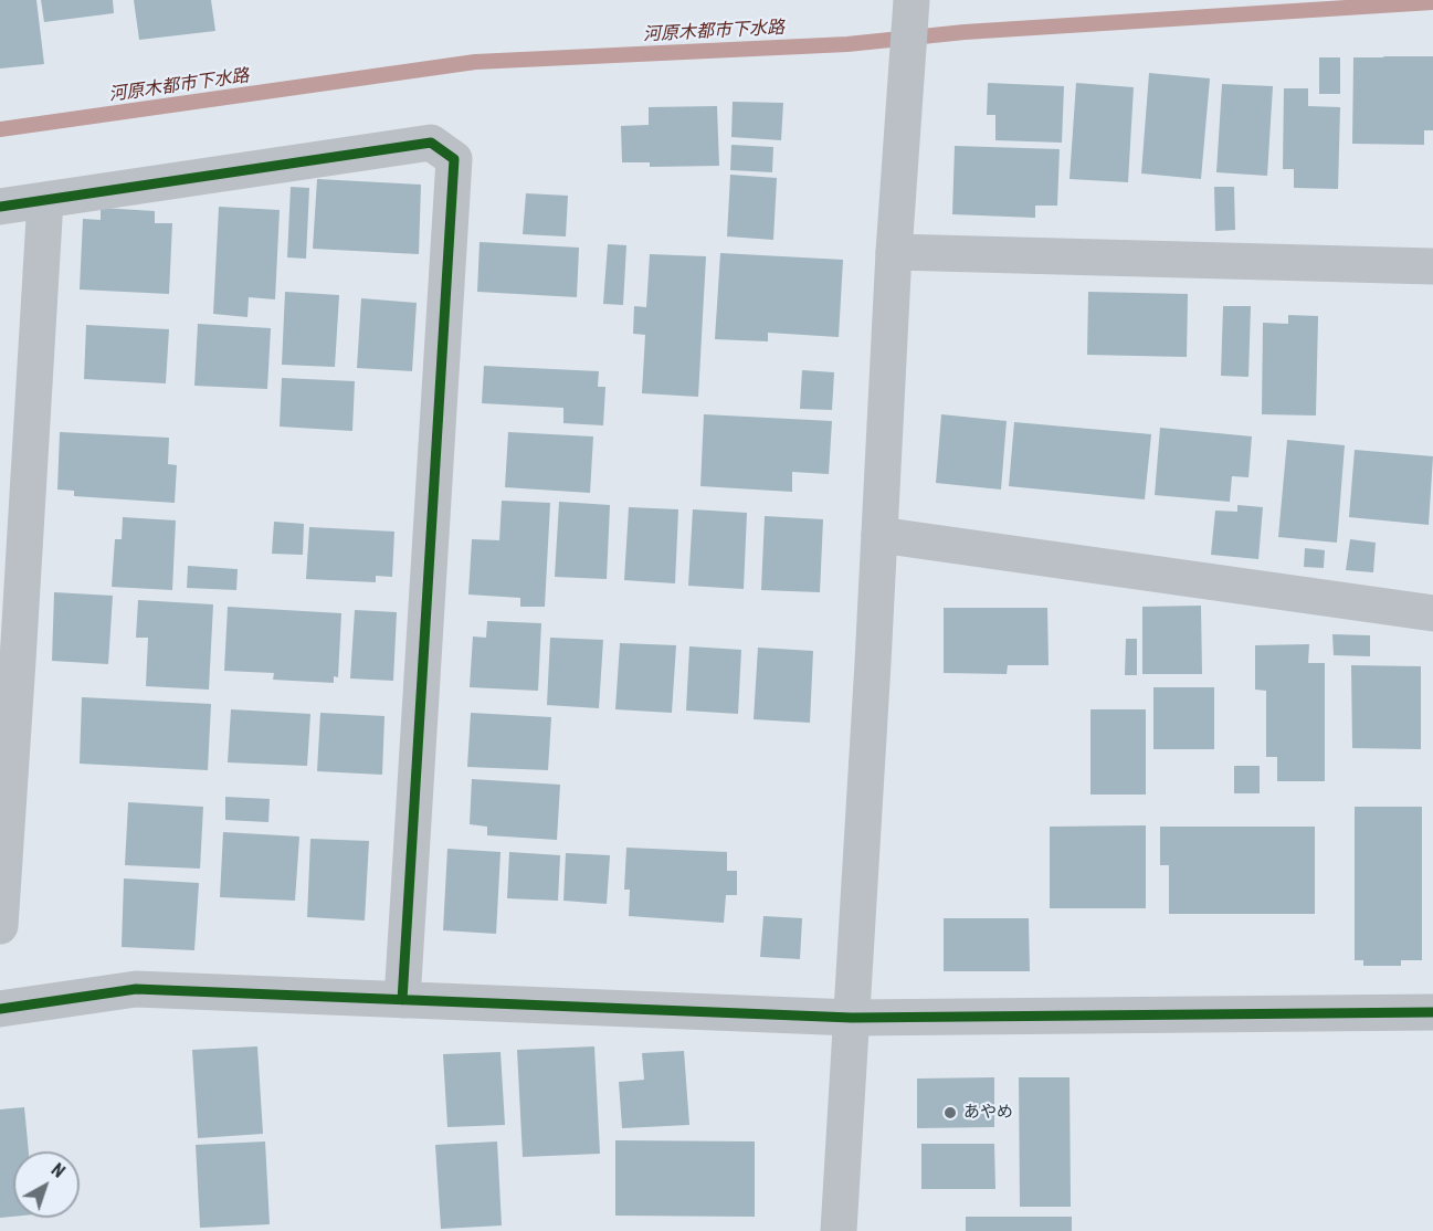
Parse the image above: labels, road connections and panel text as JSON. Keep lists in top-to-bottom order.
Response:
{
  "water": ["河原木都市下水路"],
  "places": ["あやめ"],
  "north": "top right"
}
